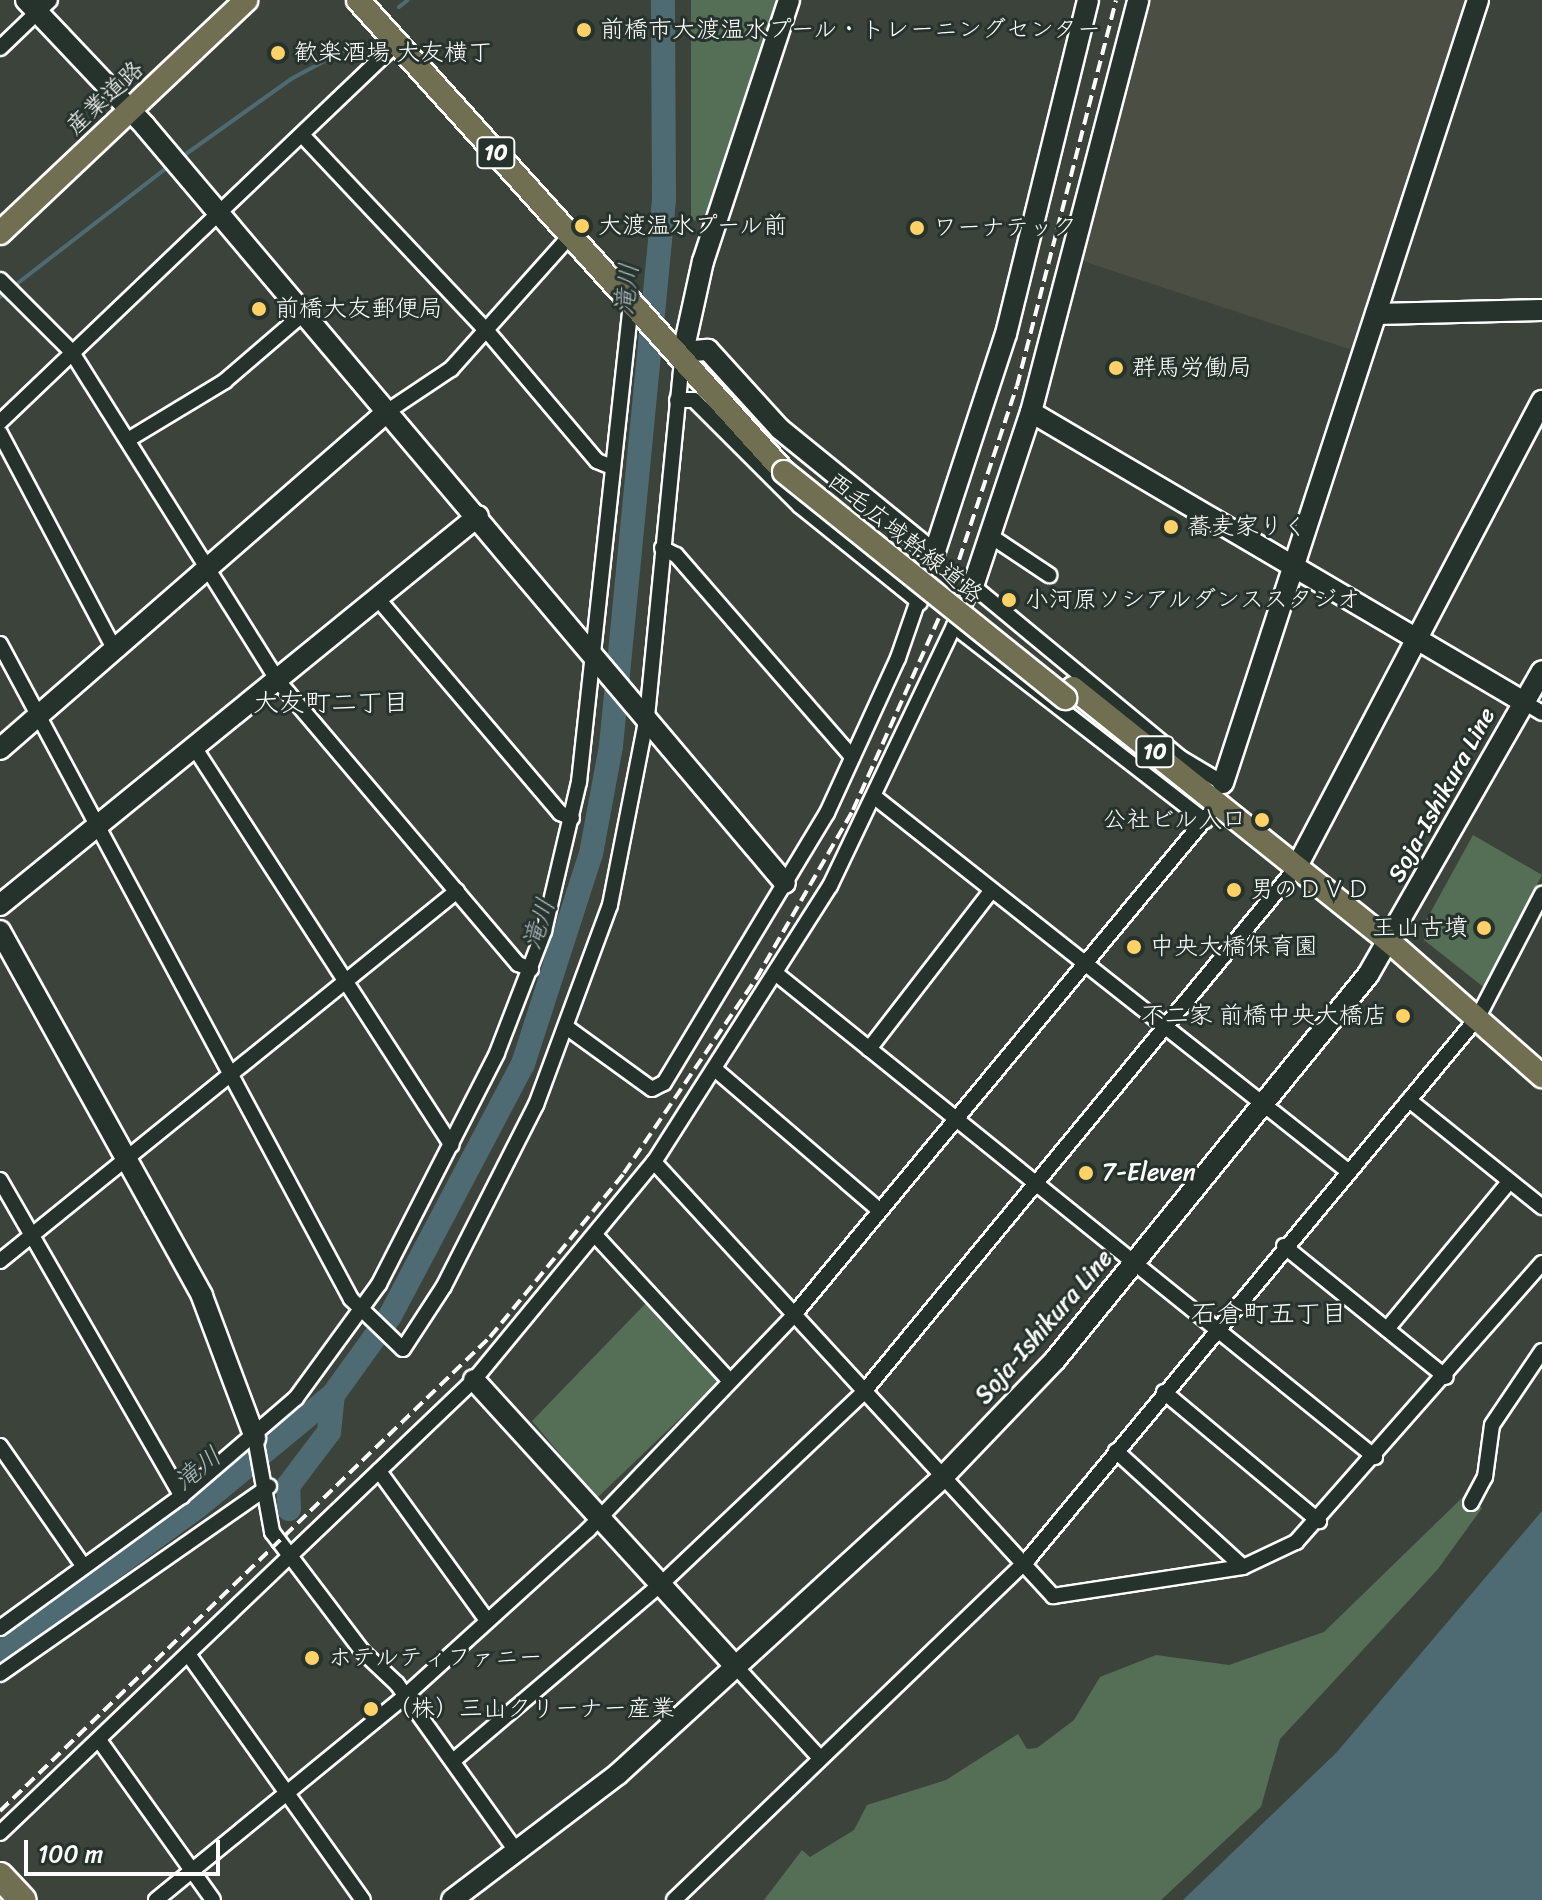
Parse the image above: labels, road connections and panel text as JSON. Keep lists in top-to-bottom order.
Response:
{
  "streets": {
    "main road": ["産業道路", "10", "西毛広域幹線道路"],
    "street": ["Soja-Ishikura Line"]
  },
  "crossings": [
    ["西毛広域幹線道路", "Soja-Ishikura Line"]
  ],
  "districts": ["大友町二丁目", "石倉町五丁目"],
  "water": ["滝川"],
  "places": [
    "前橋市大渡温水プール・トレーニングセンター",
    "歓楽酒場 大友横丁",
    "大渡温水プール前",
    "ワーナテック",
    "前橋大友郵便局",
    "群馬労働局",
    "蕎麦家りく",
    "小河原ソシアルダンススタジオ",
    "公社ビル入口",
    "男のＤＶＤ",
    "王山古墳",
    "中央大橋保育園",
    "不二家 前橋中央大橋店",
    "7-Eleven",
    "ホテルティファニー",
    "（株）三山クリーナー産業"
  ],
  "scale_bar": "100 m"
}
